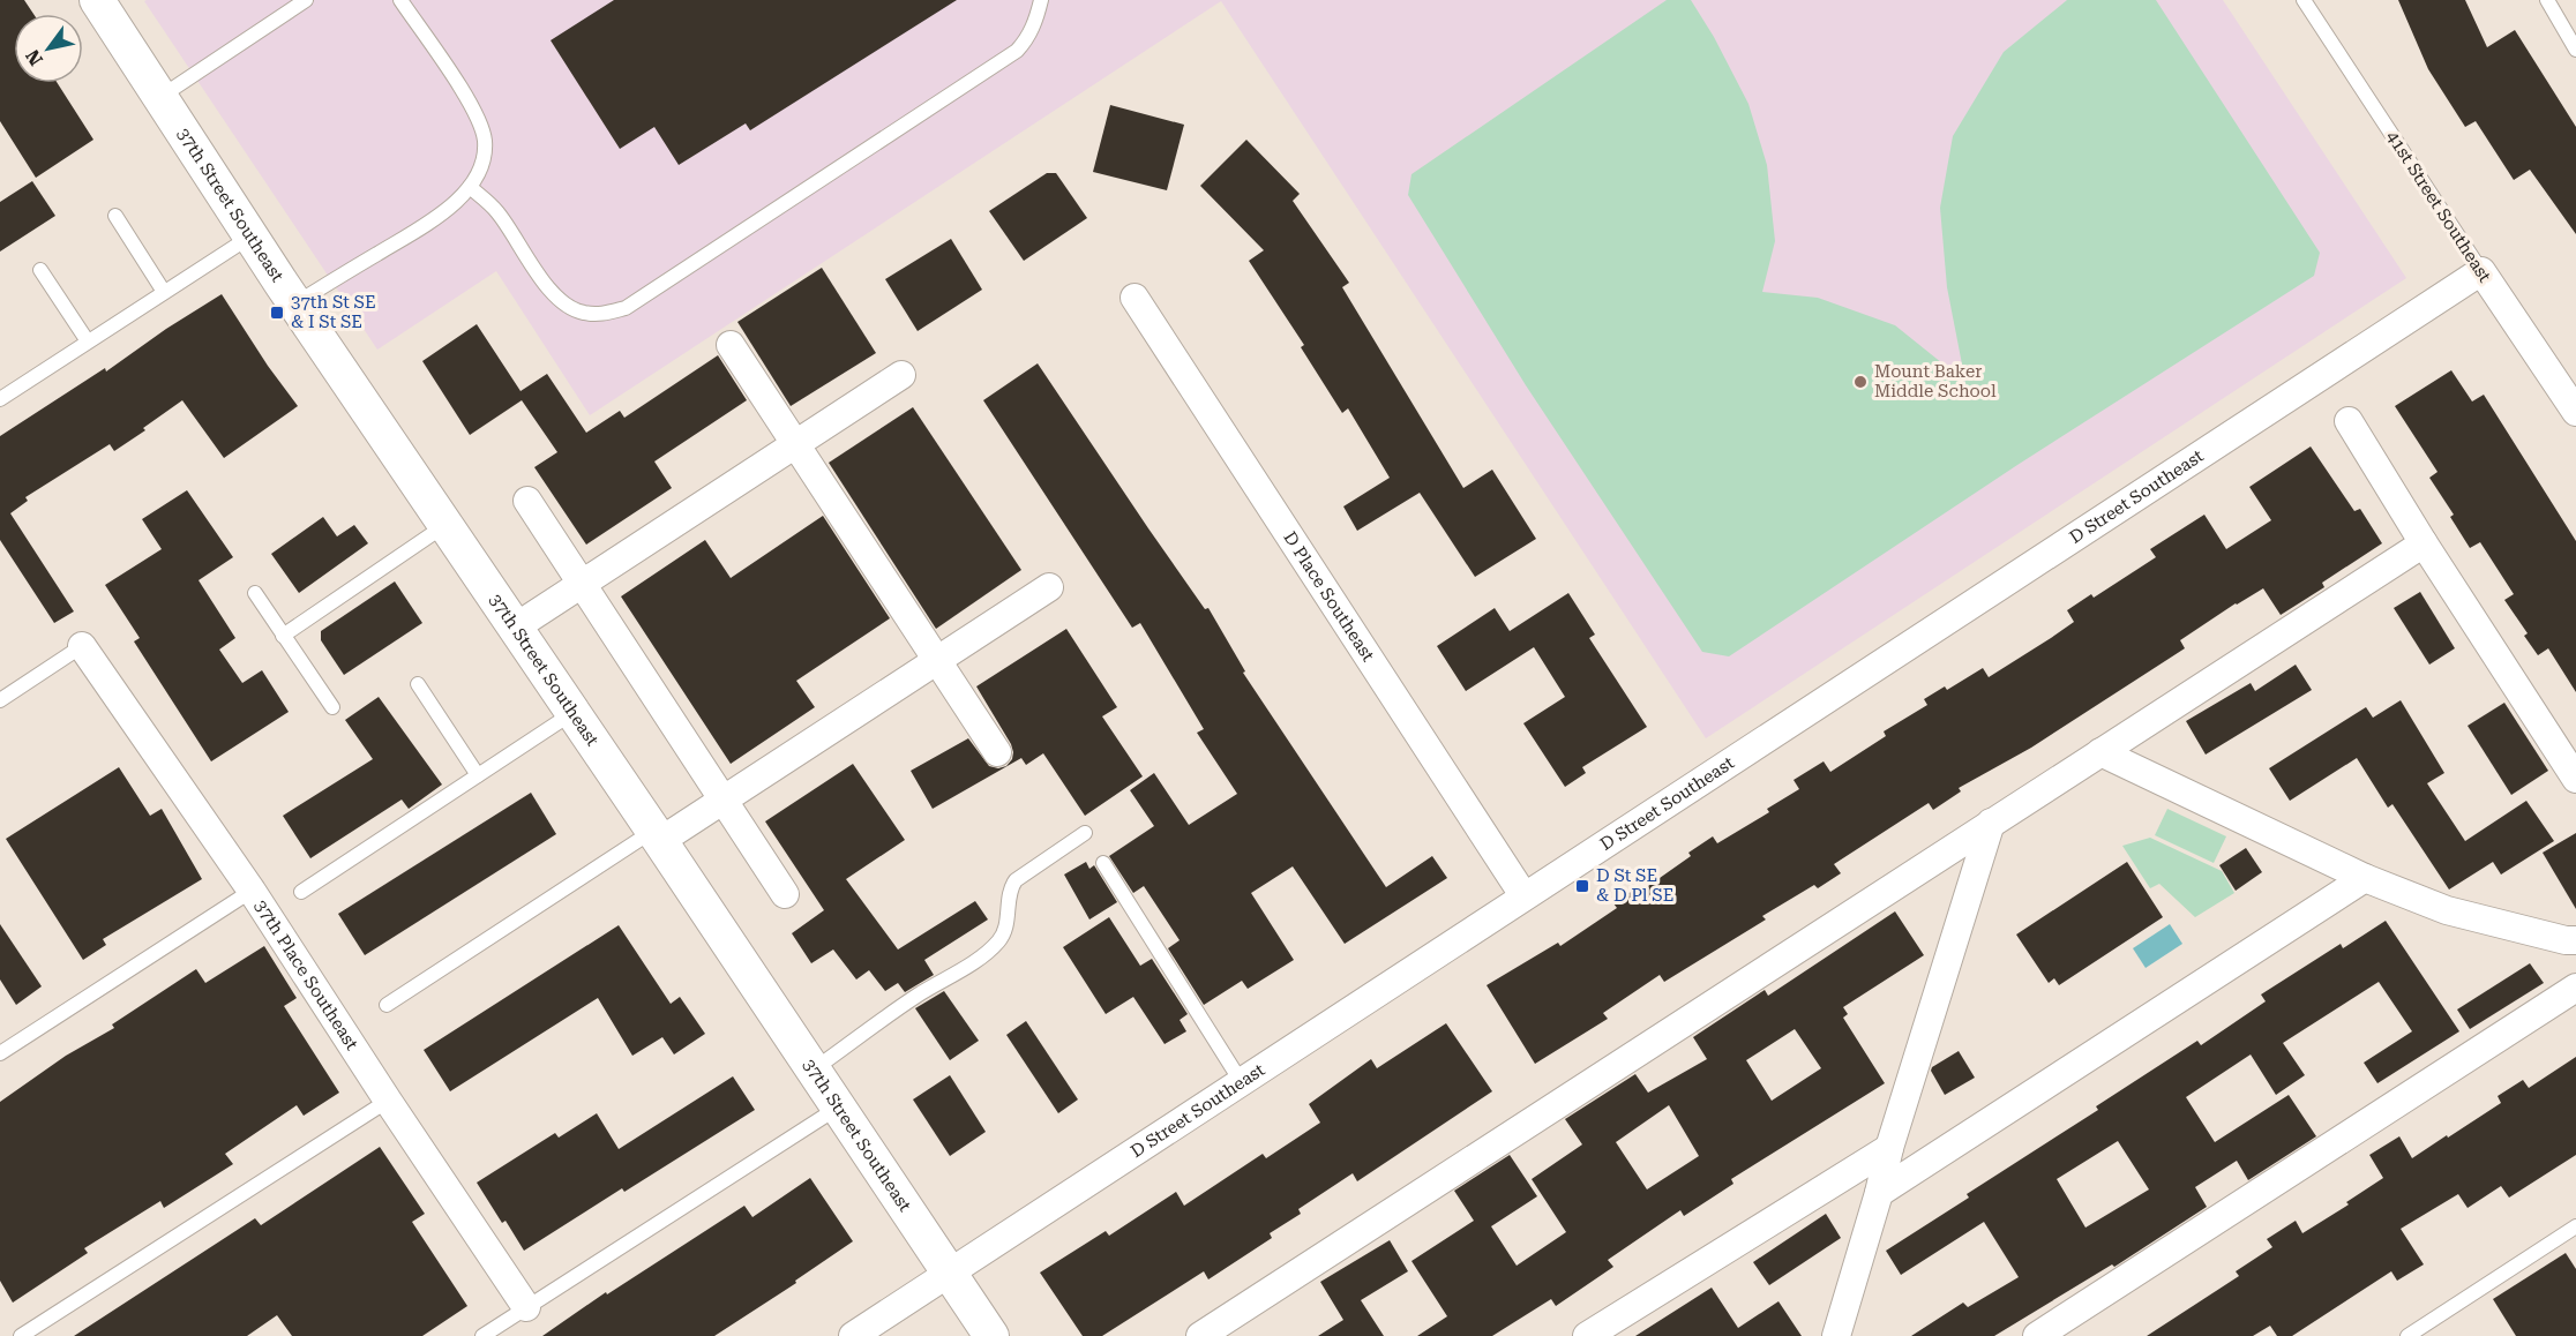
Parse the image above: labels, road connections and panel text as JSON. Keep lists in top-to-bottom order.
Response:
{
  "streets": {
    "street": [
      "37th Street Southeast",
      "41st Street Southeast",
      "D Street Southeast",
      "D Place Southeast",
      "37th Place Southeast"
    ]
  },
  "crossings": [
    ["37th Street Southeast", "D Street Southeast"],
    ["41st Street Southeast", "D Street Southeast"],
    ["D Street Southeast", "D Place Southeast"]
  ],
  "places": {
    "transit": ["37th St SE & I St SE", "D St SE & D Pl SE"],
    "other": ["Mount Baker Middle School"]
  },
  "north": "bottom left"
}
